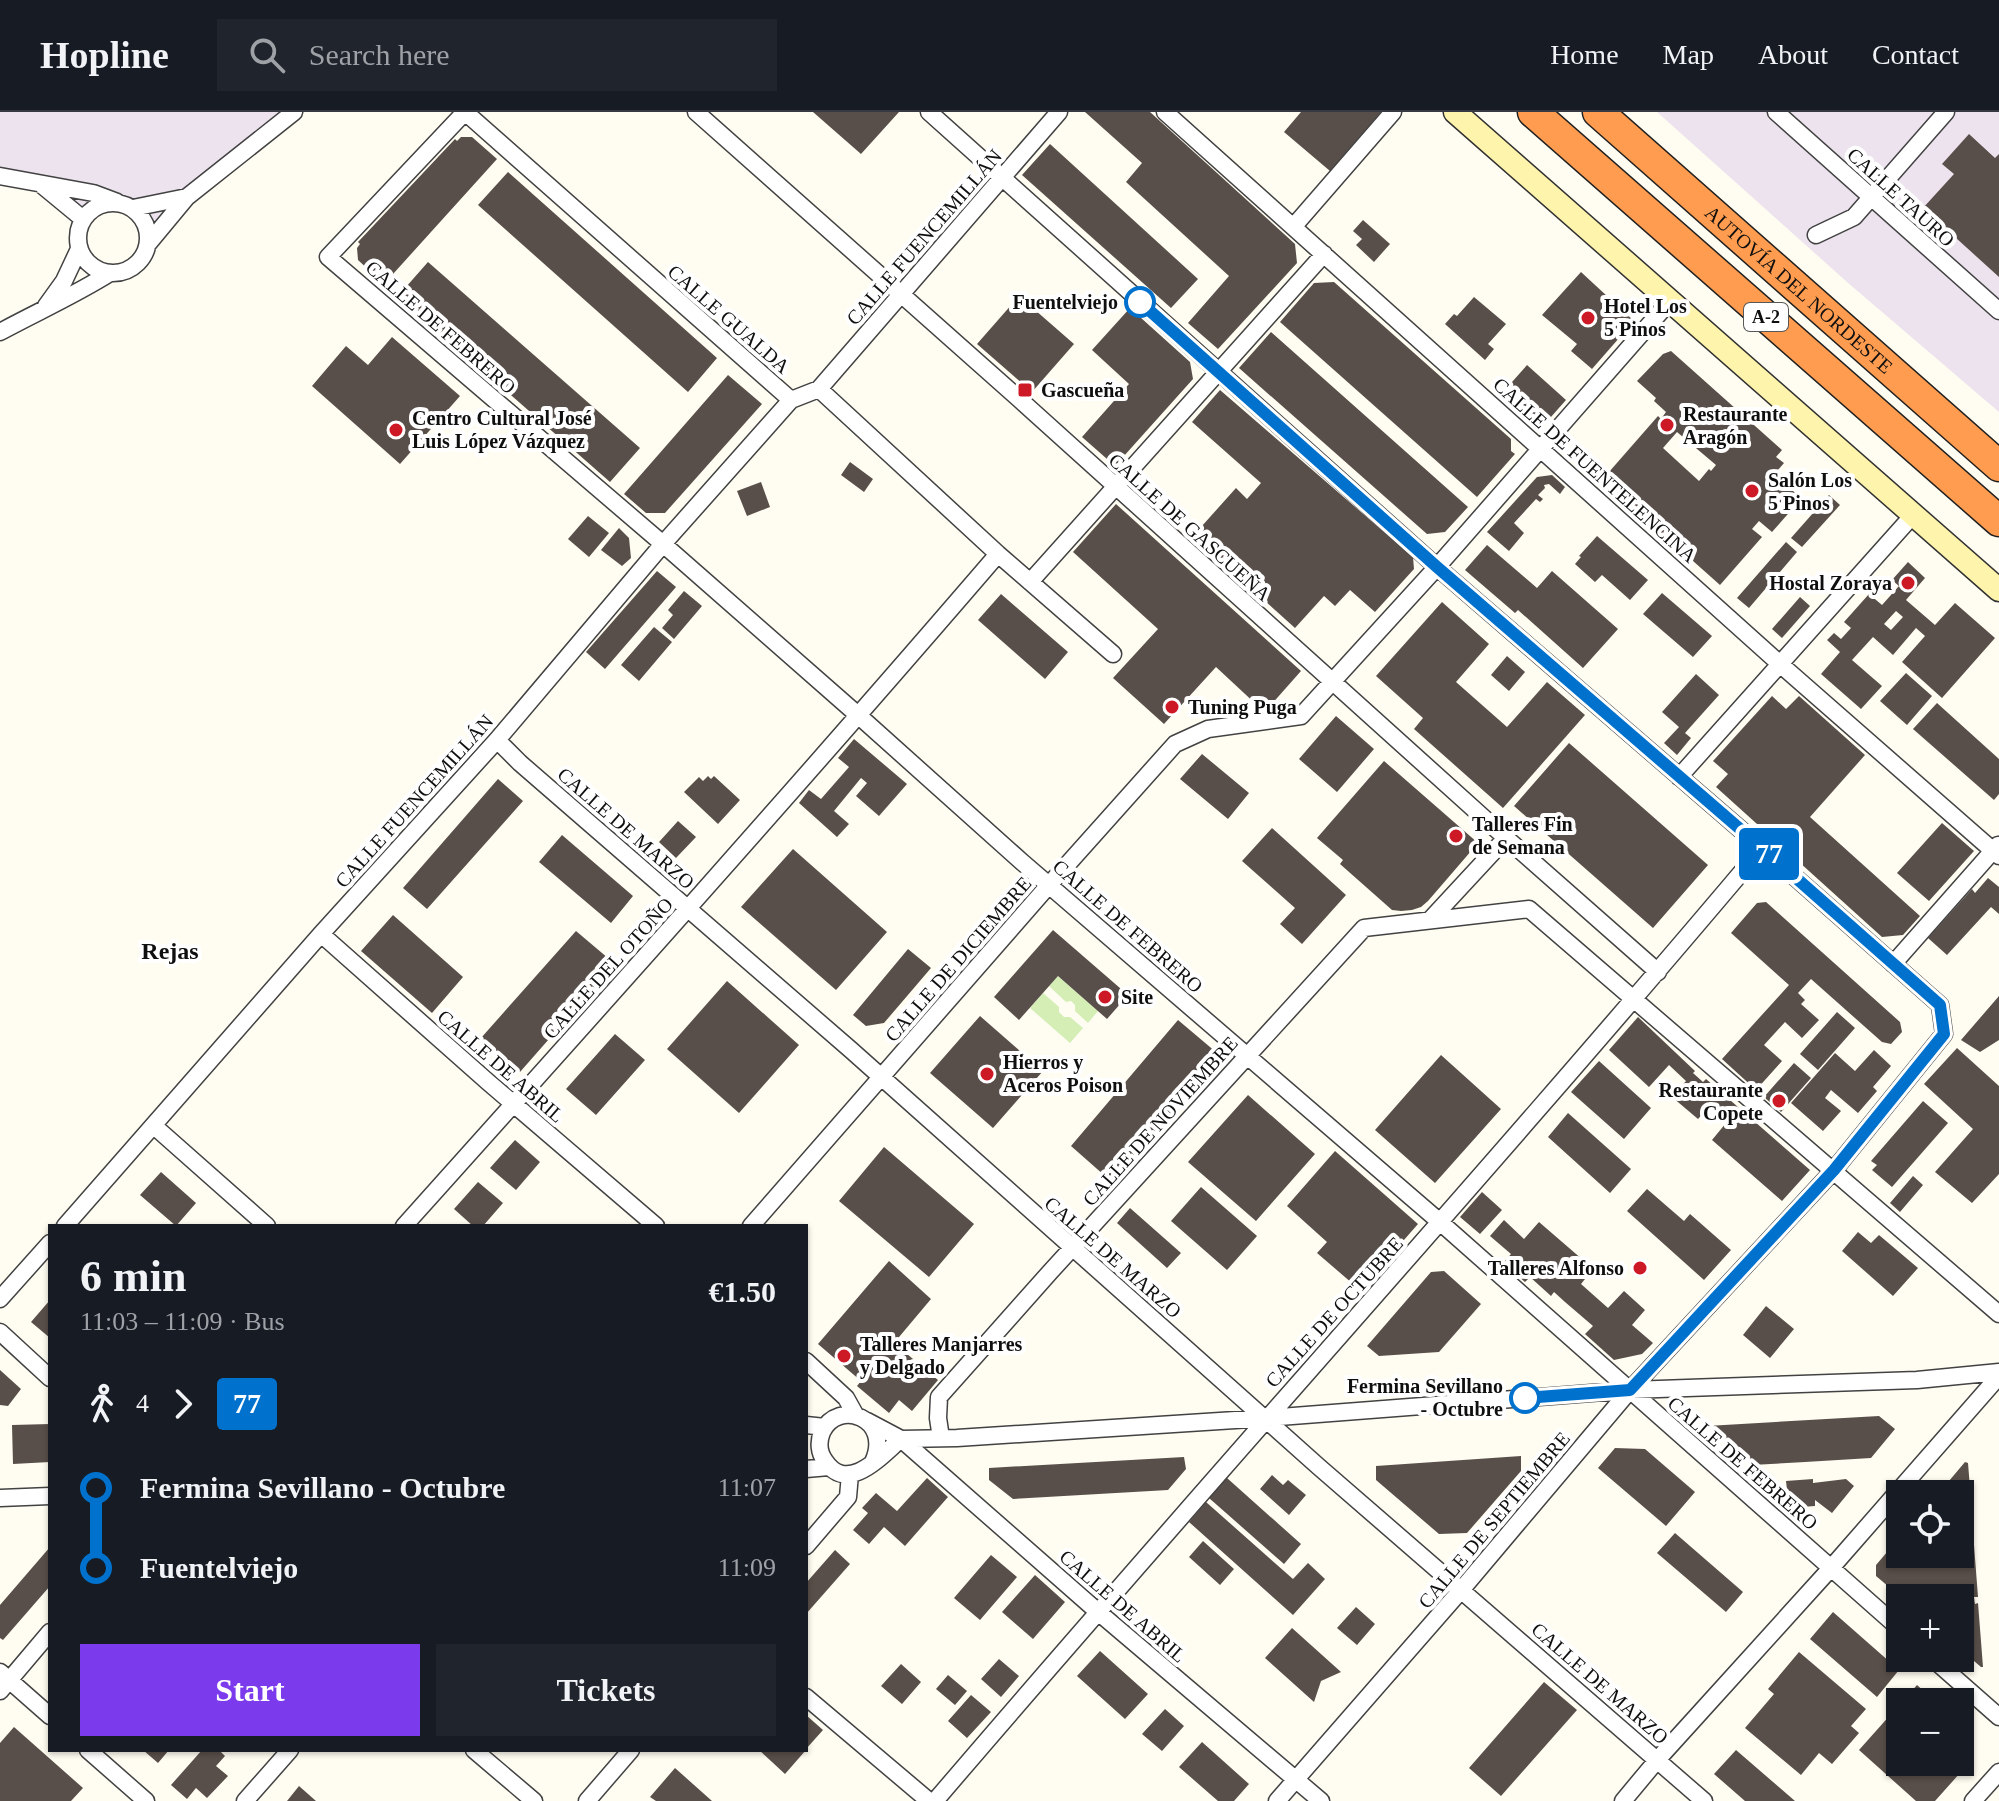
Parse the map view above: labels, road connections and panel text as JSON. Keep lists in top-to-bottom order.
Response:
{
  "streets": {
    "highway": ["AUTOVÍA DEL NORDESTE", "A-2"],
    "street": [
      "CALLE TAURO",
      "CALLE FUENCEMILLÁN",
      "CALLE GUALDA",
      "CALLE DE FEBRERO",
      "CALLE DE FUENTELENCINA",
      "CALLE DE GASCUEÑA",
      "CALLE DE MARZO",
      "CALLE DE DICIEMBRE",
      "CALLE DEL OTOÑO",
      "CALLE DE ABRIL",
      "CALLE DE NOVIEMBRE",
      "CALLE DE OCTUBRE",
      "CALLE DE SEPTIEMBRE"
    ]
  },
  "crossings": [
    ["CALLE FUENCEMILLÁN", "CALLE GUALDA"],
    ["CALLE FUENCEMILLÁN", "CALLE DE FEBRERO"],
    ["CALLE FUENCEMILLÁN", "CALLE DE GASCUEÑA"],
    ["CALLE FUENCEMILLÁN", "CALLE DE MARZO"],
    ["CALLE FUENCEMILLÁN", "CALLE DE ABRIL"],
    ["CALLE GUALDA", "CALLE DE FEBRERO"],
    ["CALLE DE FEBRERO", "CALLE DE DICIEMBRE"],
    ["CALLE DE FEBRERO", "CALLE DEL OTOÑO"],
    ["CALLE DE FEBRERO", "CALLE DE NOVIEMBRE"],
    ["CALLE DE FEBRERO", "CALLE DE OCTUBRE"],
    ["CALLE DE FEBRERO", "CALLE DE SEPTIEMBRE"],
    ["CALLE DE FUENTELENCINA", "CALLE DE DICIEMBRE"],
    ["CALLE DE GASCUEÑA", "CALLE DE DICIEMBRE"],
    ["CALLE DE GASCUEÑA", "CALLE DE OCTUBRE"],
    ["CALLE DE MARZO", "CALLE DE DICIEMBRE"],
    ["CALLE DE MARZO", "CALLE DEL OTOÑO"],
    ["CALLE DE MARZO", "CALLE DE NOVIEMBRE"],
    ["CALLE DE MARZO", "CALLE DE OCTUBRE"],
    ["CALLE DE MARZO", "CALLE DE SEPTIEMBRE"],
    ["CALLE DEL OTOÑO", "CALLE DE ABRIL"],
    ["CALLE DE ABRIL", "CALLE DE OCTUBRE"],
    ["CALLE DE ABRIL", "CALLE DE SEPTIEMBRE"],
    ["CALLE DE NOVIEMBRE", "CALLE DE OCTUBRE"],
    ["CALLE DE NOVIEMBRE", "CALLE DE SEPTIEMBRE"]
  ],
  "districts": ["Rejas"],
  "places": {
    "other": [
      "Fuentelviejo",
      "Hotel Los 5 Pinos",
      "Restaurante Aragón",
      "Centro Cultural José Luis López Vázquez",
      "Salón Los 5 Pinos",
      "Hostal Zoraya",
      "Tuning Puga",
      "Talleres Fin de Semana",
      "Site",
      "Hierros y Aceros Poison",
      "Restaurante Copete",
      "Talleres Alfonso",
      "Talleres Manjarres y Delgado",
      "Fermina Sevillano - Octubre"
    ],
    "transit": ["Gascueña"]
  },
  "lines": ["bus line 77"],
  "page": {
    "header": "Hopline",
    "search": "Search here",
    "nav": [
      "Home",
      "Map",
      "About",
      "Contact"
    ],
    "on_map": "77",
    "heading": ["6 min", "11:03 – 11:09 · Bus", "€1.50"],
    "legs": ["4", "77"],
    "list": [
      {
        "name": "Fermina Sevillano - Octubre",
        "value": "11:07"
      },
      {
        "name": "Fuentelviejo",
        "value": "11:09"
      }
    ],
    "map_buttons": ["+", "−"],
    "buttons": ["Start", "Tickets"]
  }
}
